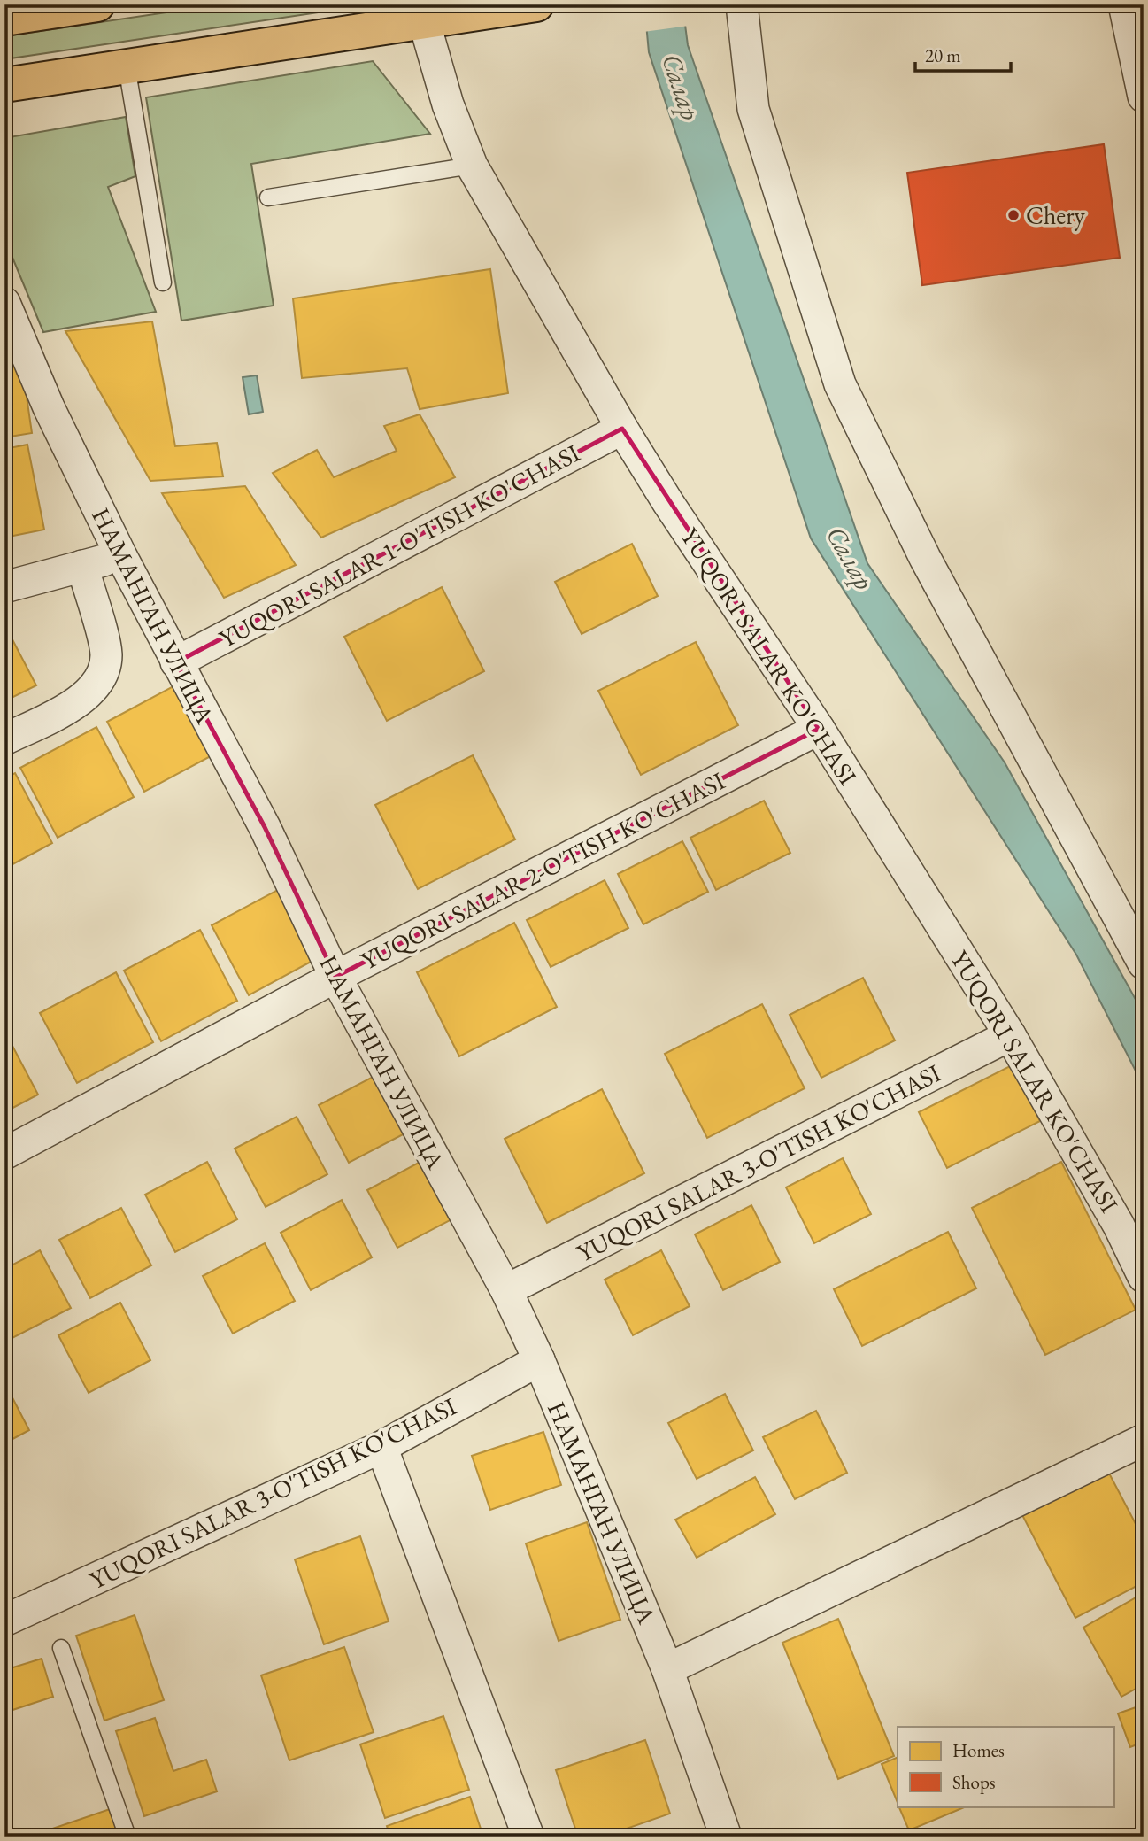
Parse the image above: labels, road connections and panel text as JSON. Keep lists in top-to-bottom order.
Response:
{
  "streets": {
    "street": [
      "YUQORI SALAR 1-O'TISH KO'CHASI",
      "НАМАНГАН УЛИЦА",
      "YUQORI SALAR KO'CHASI",
      "YUQORI SALAR 2-O'TISH KO'CHASI",
      "YUQORI SALAR 3-O'TISH KO'CHASI"
    ]
  },
  "crossings": [
    ["YUQORI SALAR 1-O'TISH KO'CHASI", "НАМАНГАН УЛИЦА"],
    ["YUQORI SALAR 1-O'TISH KO'CHASI", "YUQORI SALAR KO'CHASI"],
    ["НАМАНГАН УЛИЦА", "YUQORI SALAR 2-O'TISH KO'CHASI"],
    ["НАМАНГАН УЛИЦА", "YUQORI SALAR 3-O'TISH KO'CHASI"],
    ["YUQORI SALAR KO'CHASI", "YUQORI SALAR 2-O'TISH KO'CHASI"],
    ["YUQORI SALAR KO'CHASI", "YUQORI SALAR 3-O'TISH KO'CHASI"]
  ],
  "water": ["Салар"],
  "places": ["Chery"],
  "legend": ["Homes", "Shops"],
  "scale_bar": "20 m"
}
